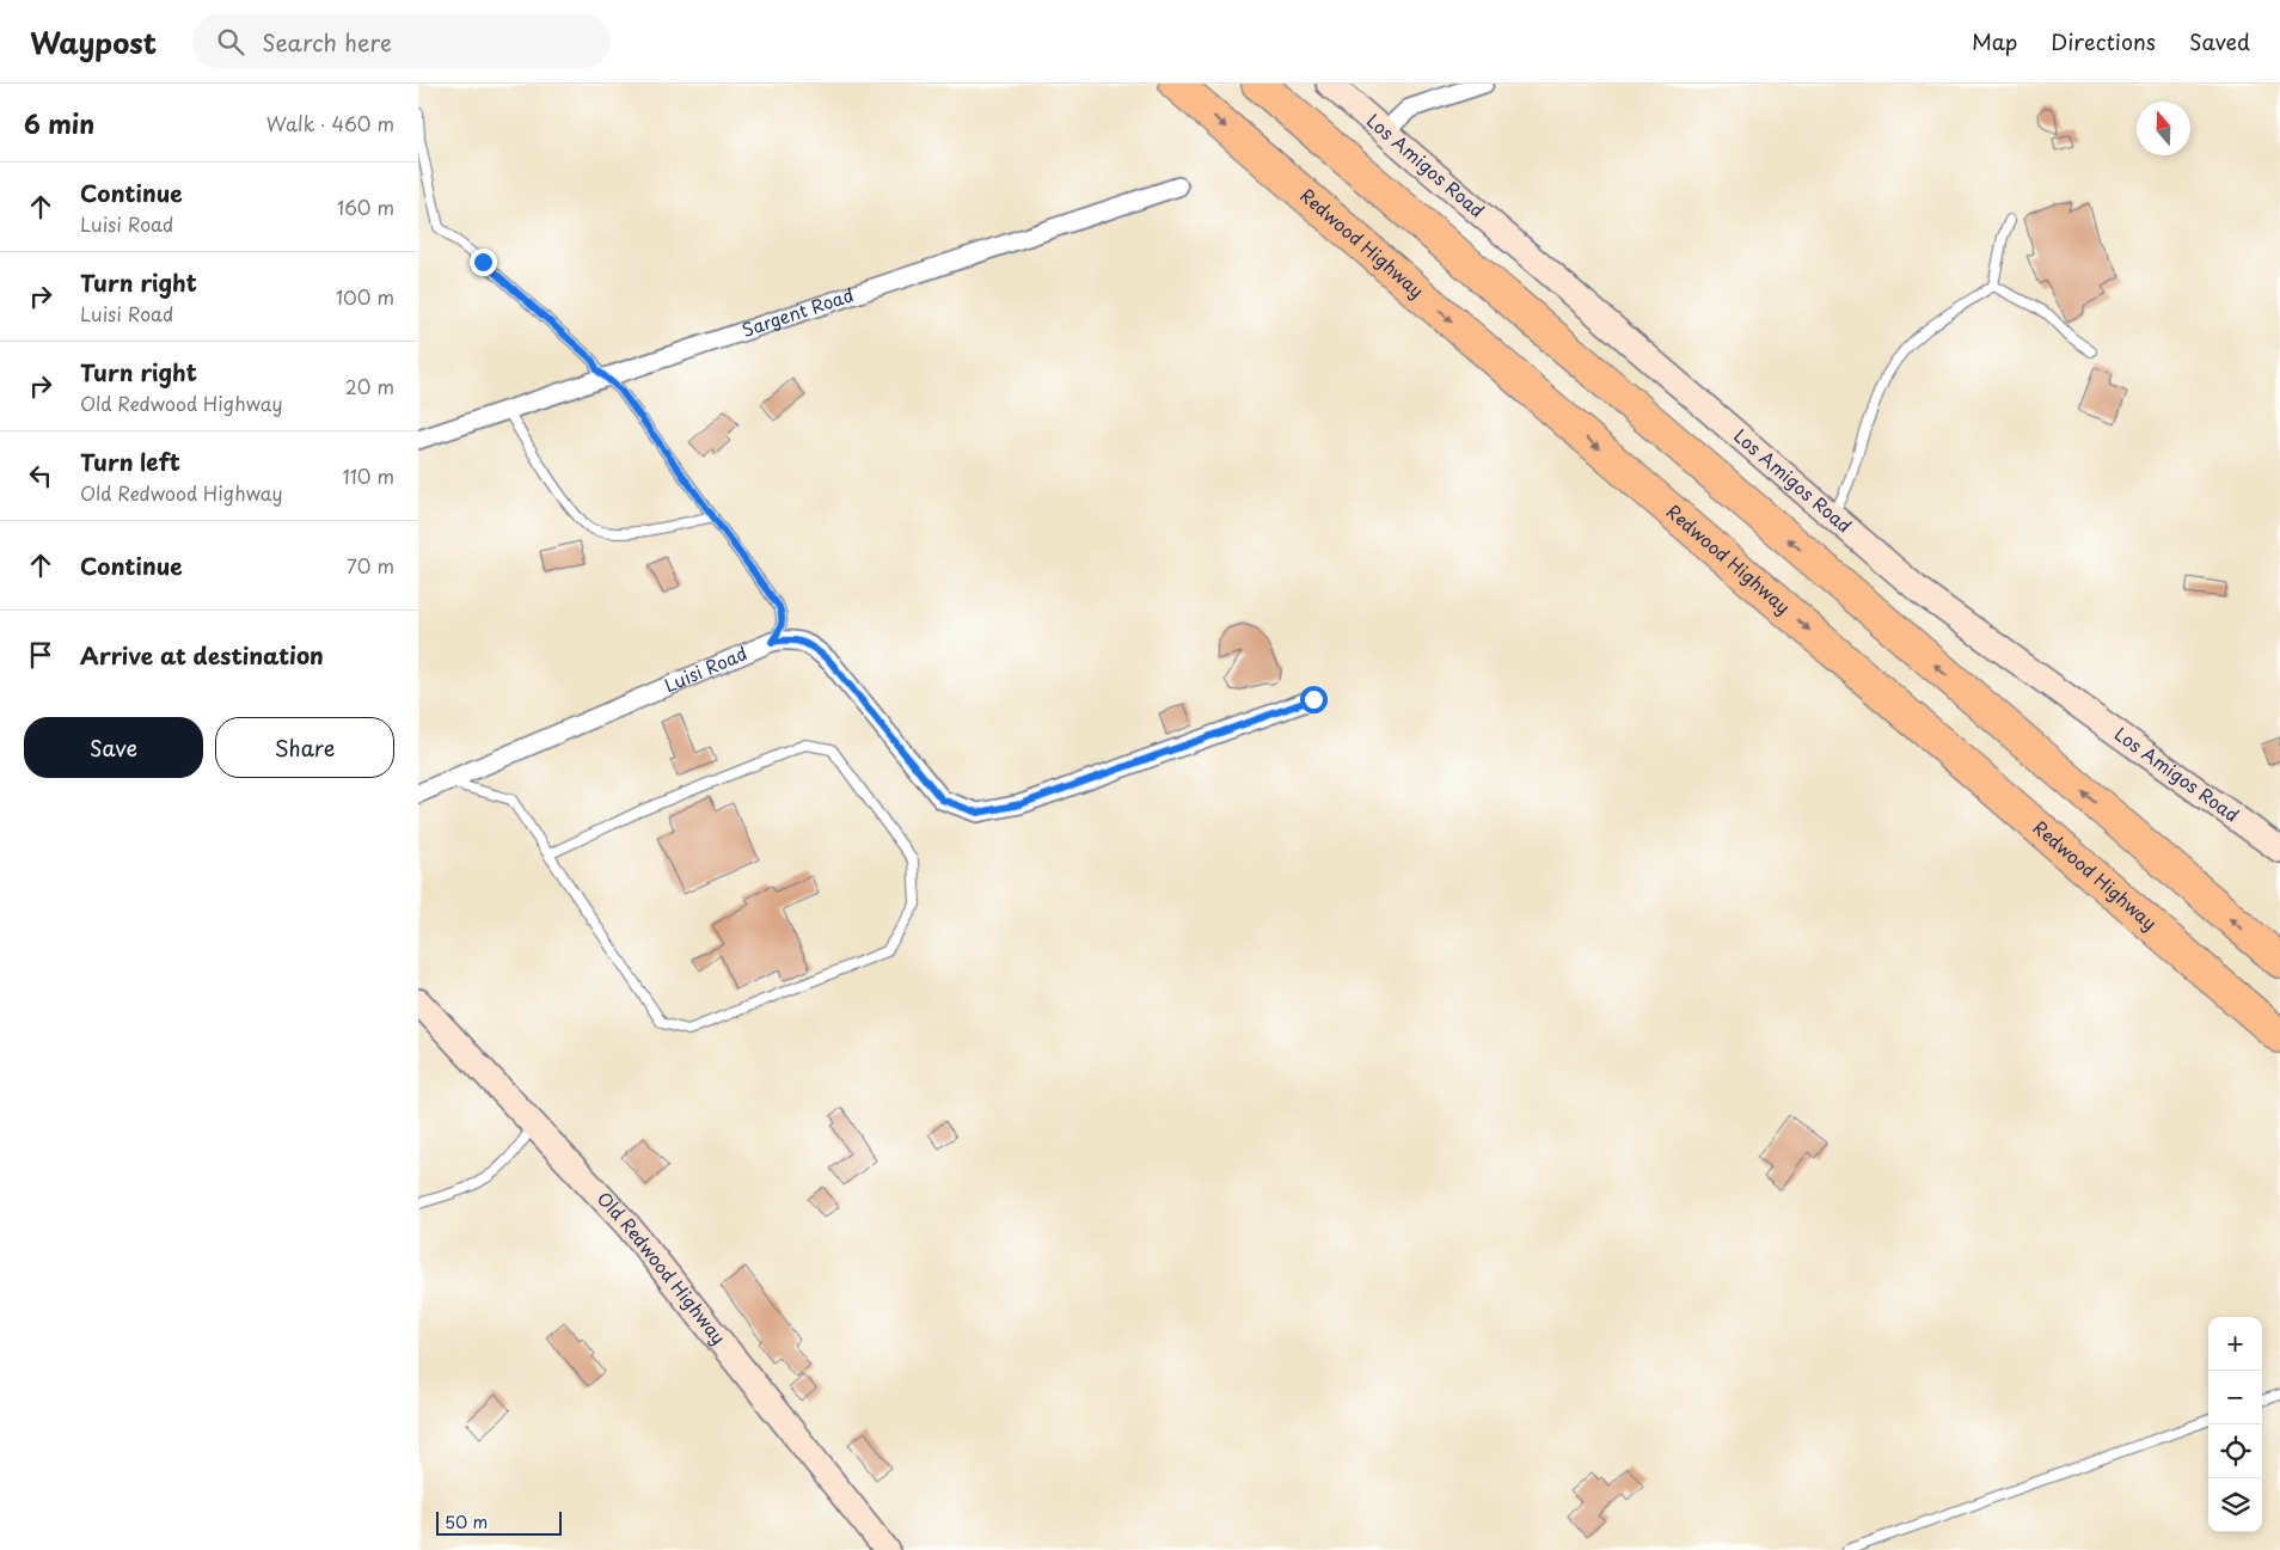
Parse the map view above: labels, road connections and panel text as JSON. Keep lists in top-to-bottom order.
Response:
{
  "streets": {
    "highway": ["Redwood Highway"],
    "street": [
      "Los Amigos Road",
      "Sargent Road",
      "Luisi Road",
      "Old Redwood Highway"
    ]
  },
  "scale_bar": "50 m",
  "north": "top",
  "page": {
    "header": "Waypost",
    "search": "Search here",
    "nav": ["Map", "Directions", "Saved"],
    "heading": ["6 min", "Walk · 460 m"],
    "list": [
      ["Continue", "Luisi Road", "160 m"],
      ["Turn right", "Luisi Road", "100 m"],
      ["Turn right", "Old Redwood Highway", "20 m"],
      ["Turn left", "Old Redwood Highway", "110 m"],
      ["Continue", "70 m"],
      "Arrive at destination"
    ],
    "buttons": ["Save", "Share"],
    "map_buttons": ["+", "−"],
    "scale": "50 m"
  }
}
